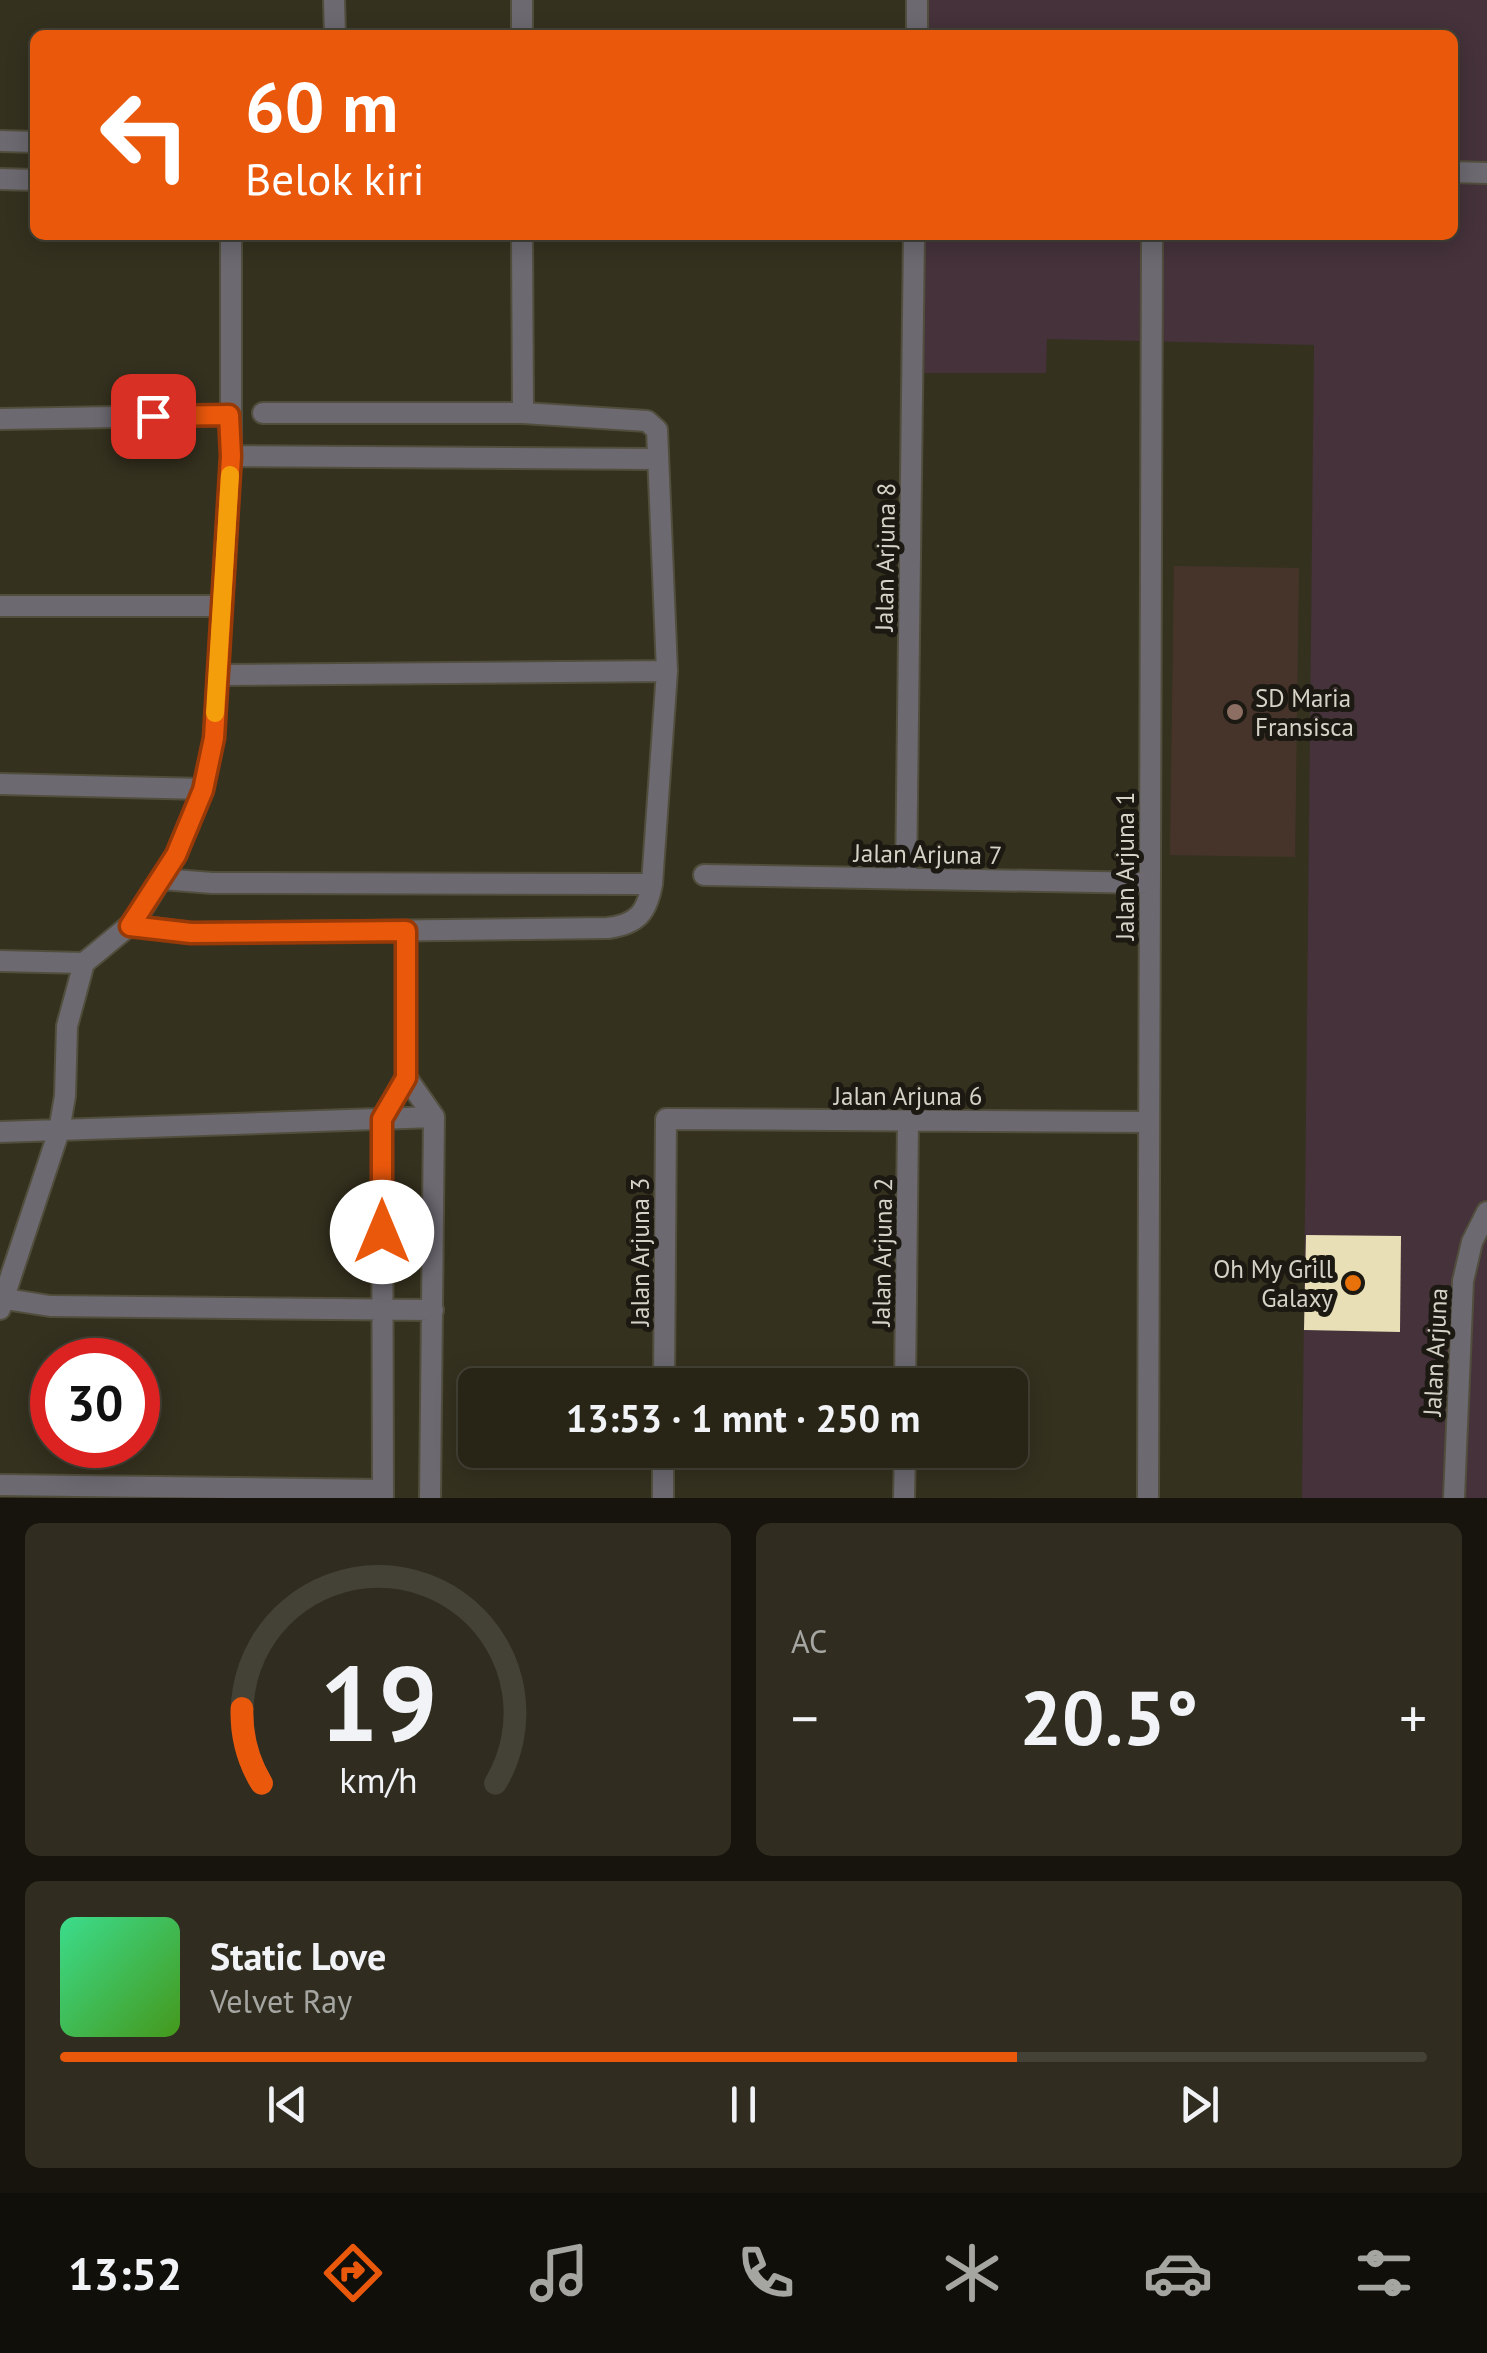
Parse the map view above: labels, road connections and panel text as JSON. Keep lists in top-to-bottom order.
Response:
{
  "streets": {
    "street": [
      "Jalan Arjuna 8",
      "Jalan Arjuna 7",
      "Jalan Arjuna 1",
      "Jalan Arjuna 6",
      "Jalan Arjuna 3",
      "Jalan Arjuna 2",
      "Jalan Arjuna"
    ]
  },
  "crossings": [
    ["Jalan Arjuna 8", "Jalan Arjuna 7"],
    ["Jalan Arjuna 7", "Jalan Arjuna 1"],
    ["Jalan Arjuna 1", "Jalan Arjuna 6"],
    ["Jalan Arjuna 6", "Jalan Arjuna 3"],
    ["Jalan Arjuna 6", "Jalan Arjuna 2"]
  ],
  "places": ["SD Maria Fransisca", "Oh My Grill Galaxy"],
  "page": {
    "turn": ["60 m", "Belok kiri"],
    "limit": "30",
    "trip": "13:53 · 1 mnt · 250 m",
    "tile": "AC",
    "heat": ["−", "20.5°", "+"],
    "song": ["Static Love", "Velvet Ray"],
    "tabs": "13:52",
    "gauge": ["19", "km/h"]
  }
}
